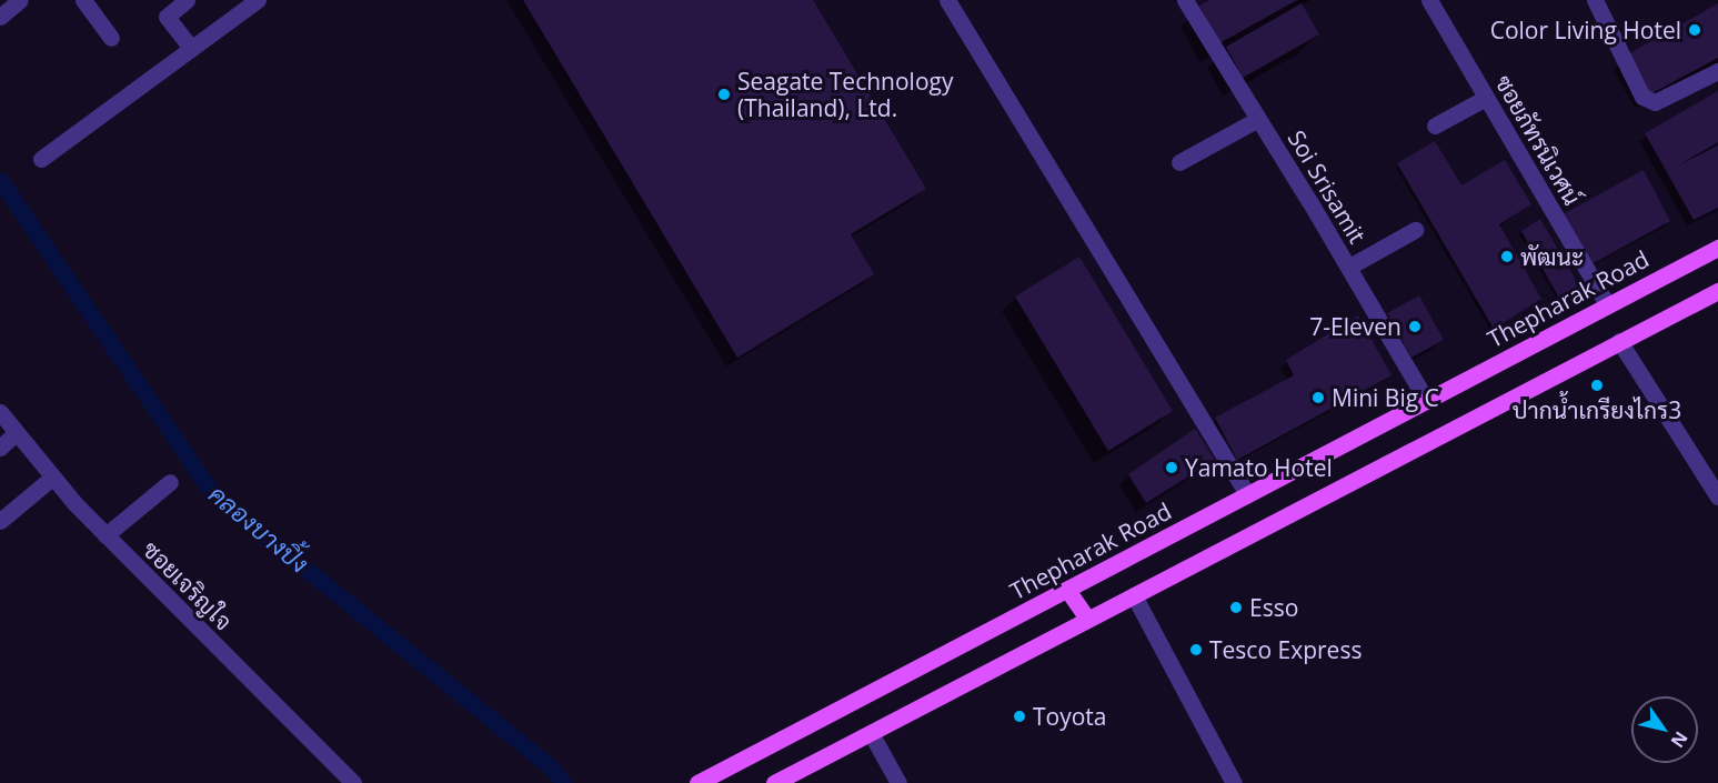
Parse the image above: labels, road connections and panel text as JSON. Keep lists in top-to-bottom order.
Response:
{
  "streets": {
    "main road": ["Thepharak Road"],
    "street": ["ซอยภัทรนิเวศน์", "Soi Srisamit", "ซอยเจริญใจ"]
  },
  "crossings": [
    ["ซอยภัทรนิเวศน์", "Thepharak Road"],
    ["Soi Srisamit", "Thepharak Road"]
  ],
  "water": ["คลองบางปิ้ง"],
  "places": [
    "Color Living Hotel",
    "Seagate Technology (Thailand), Ltd.",
    "พัฒนะ",
    "7-Eleven",
    "ปากน้ำเกรียงไกร3",
    "Mini Big C",
    "Yamato Hotel",
    "Esso",
    "Tesco Express",
    "Toyota"
  ],
  "north": "bottom right"
}
